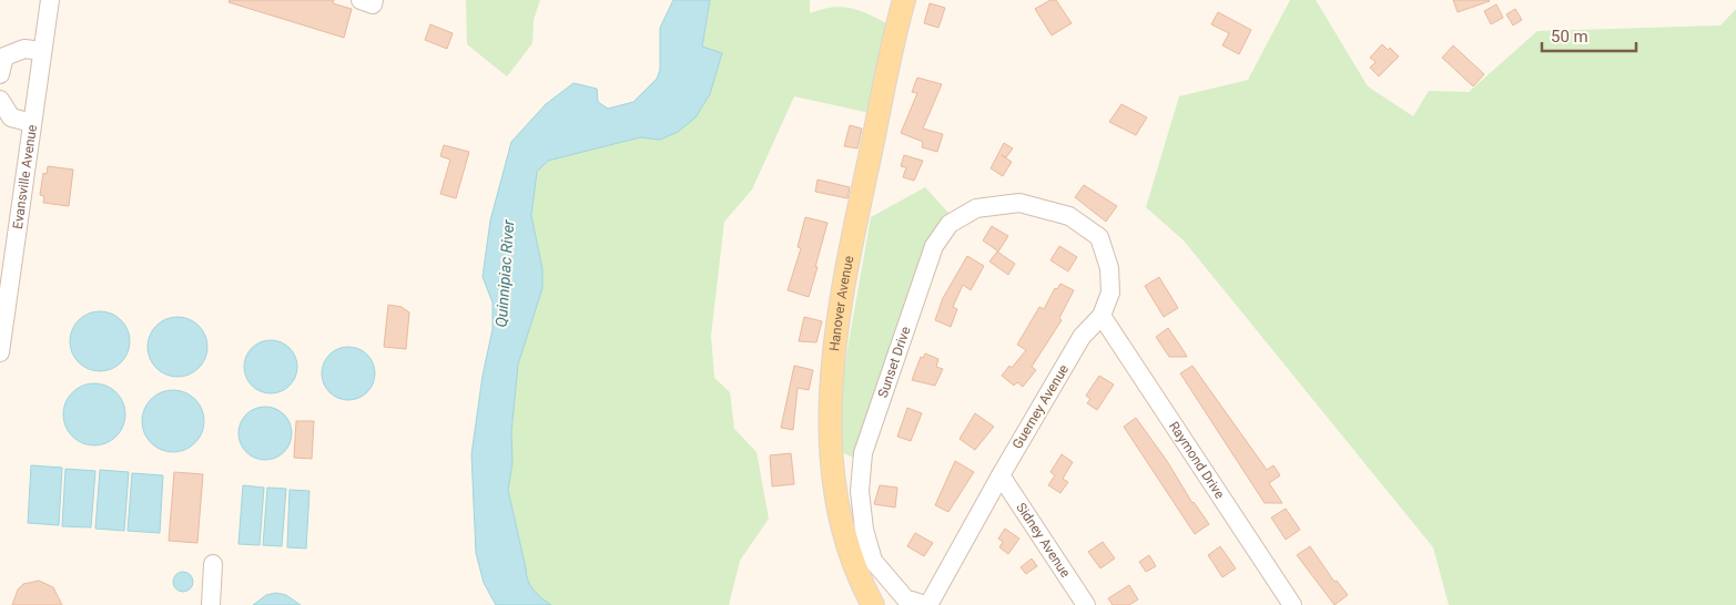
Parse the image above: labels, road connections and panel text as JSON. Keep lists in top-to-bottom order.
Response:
{
  "streets": {
    "main road": ["Hanover Avenue"],
    "street": [
      "Evansville Avenue",
      "Sunset Drive",
      "Guerney Avenue",
      "Raymond Drive",
      "Sidney Avenue"
    ]
  },
  "crossings": [
    ["Sunset Drive", "Guerney Avenue"],
    ["Guerney Avenue", "Raymond Drive"],
    ["Guerney Avenue", "Sidney Avenue"]
  ],
  "water": ["Quinnipiac River"],
  "scale_bar": "50 m"
}
